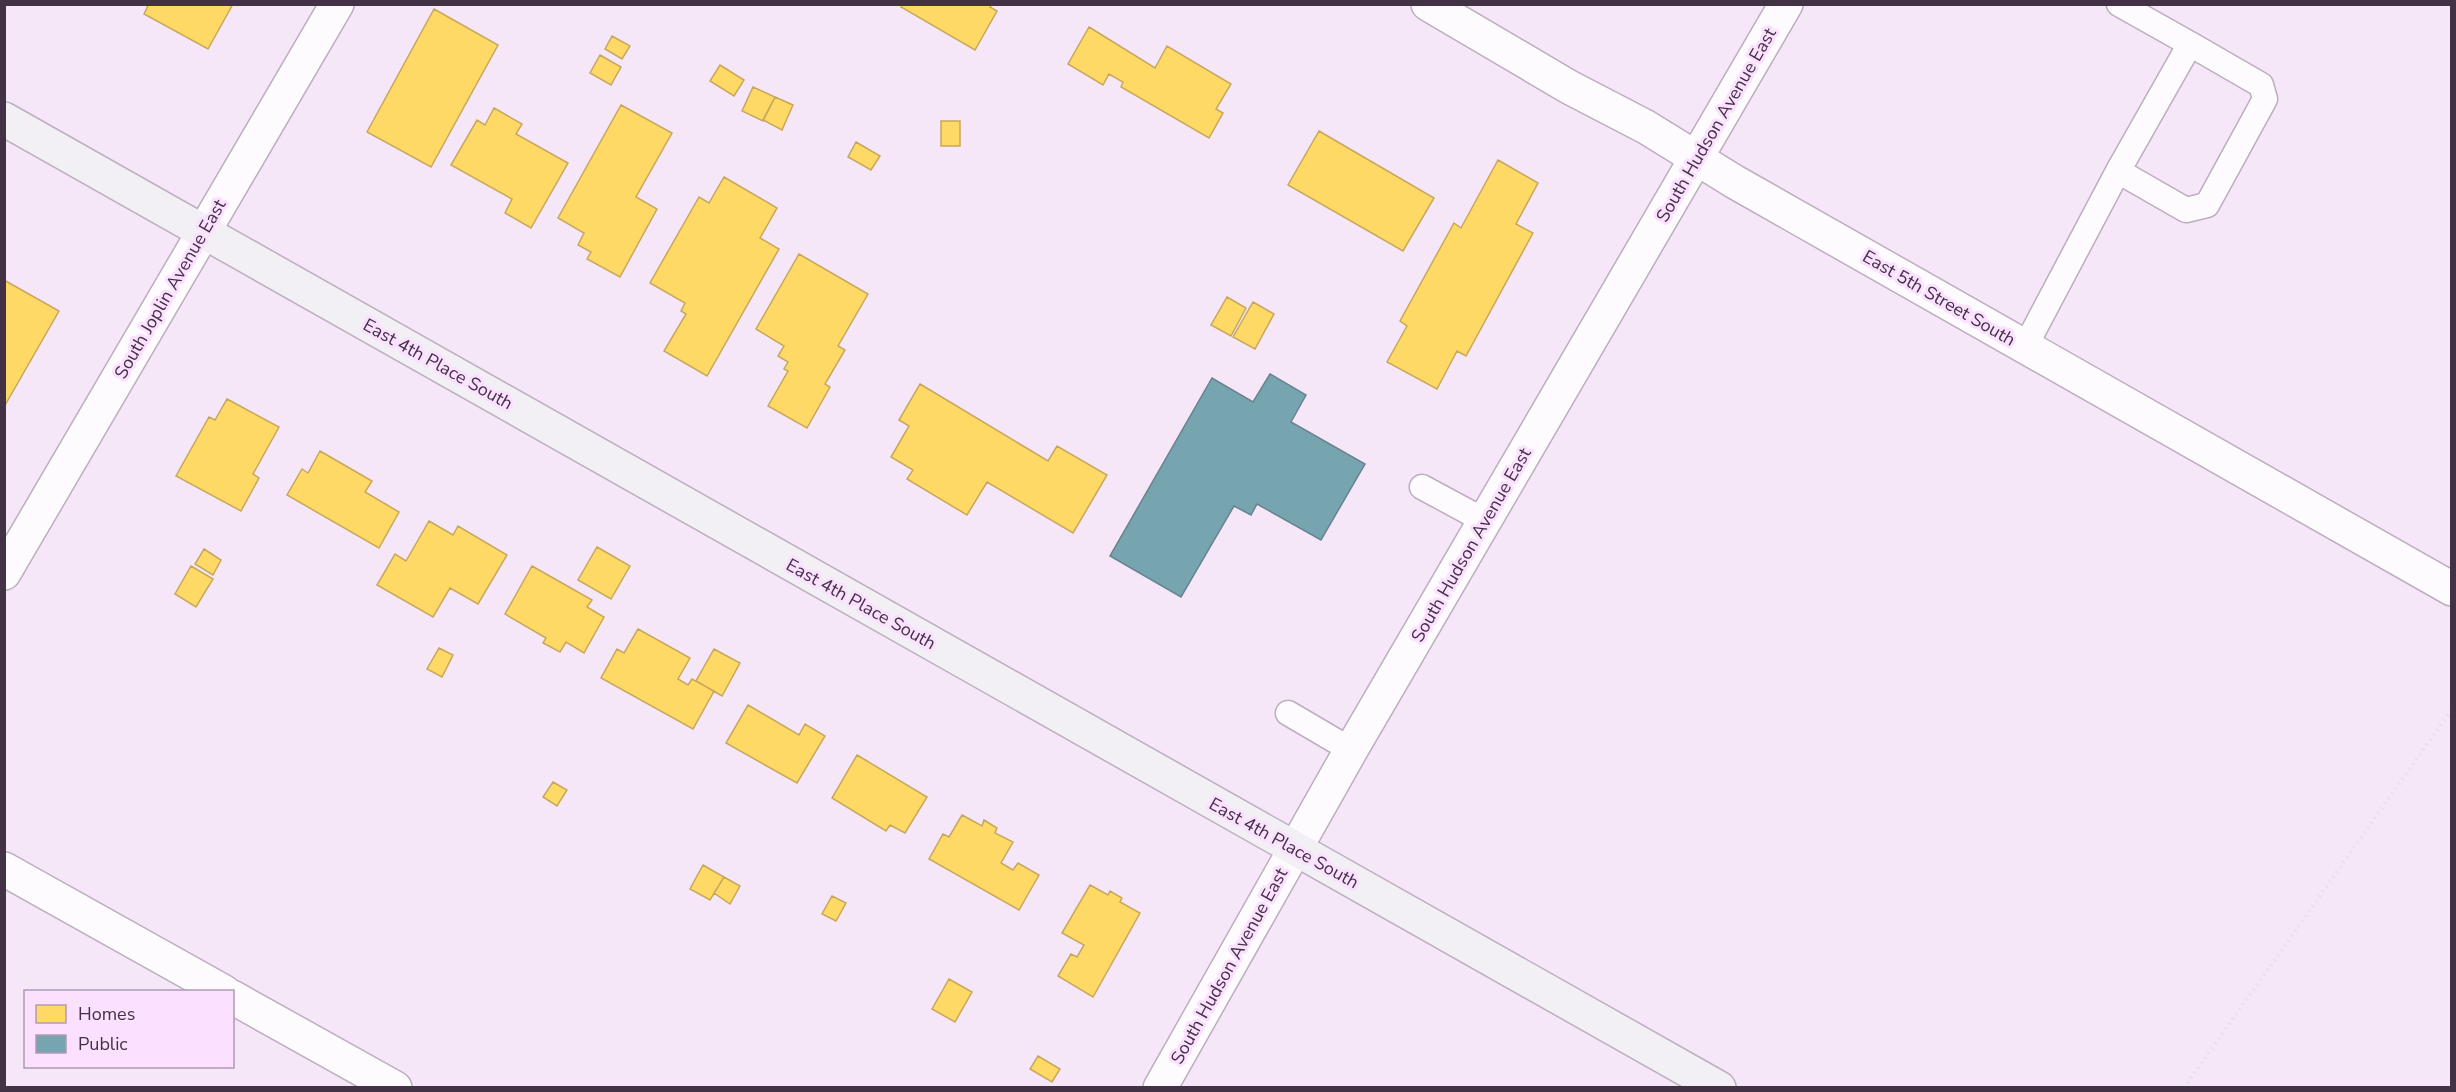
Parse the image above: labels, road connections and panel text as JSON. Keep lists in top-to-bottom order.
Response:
{
  "streets": {
    "street": [
      "South Hudson Avenue East",
      "South Joplin Avenue East",
      "East 5th Street South",
      "East 4th Place South"
    ]
  },
  "crossings": [
    ["South Hudson Avenue East", "East 5th Street South"],
    ["South Hudson Avenue East", "East 4th Place South"],
    ["South Joplin Avenue East", "East 4th Place South"]
  ],
  "legend": ["Homes", "Public"]
}
